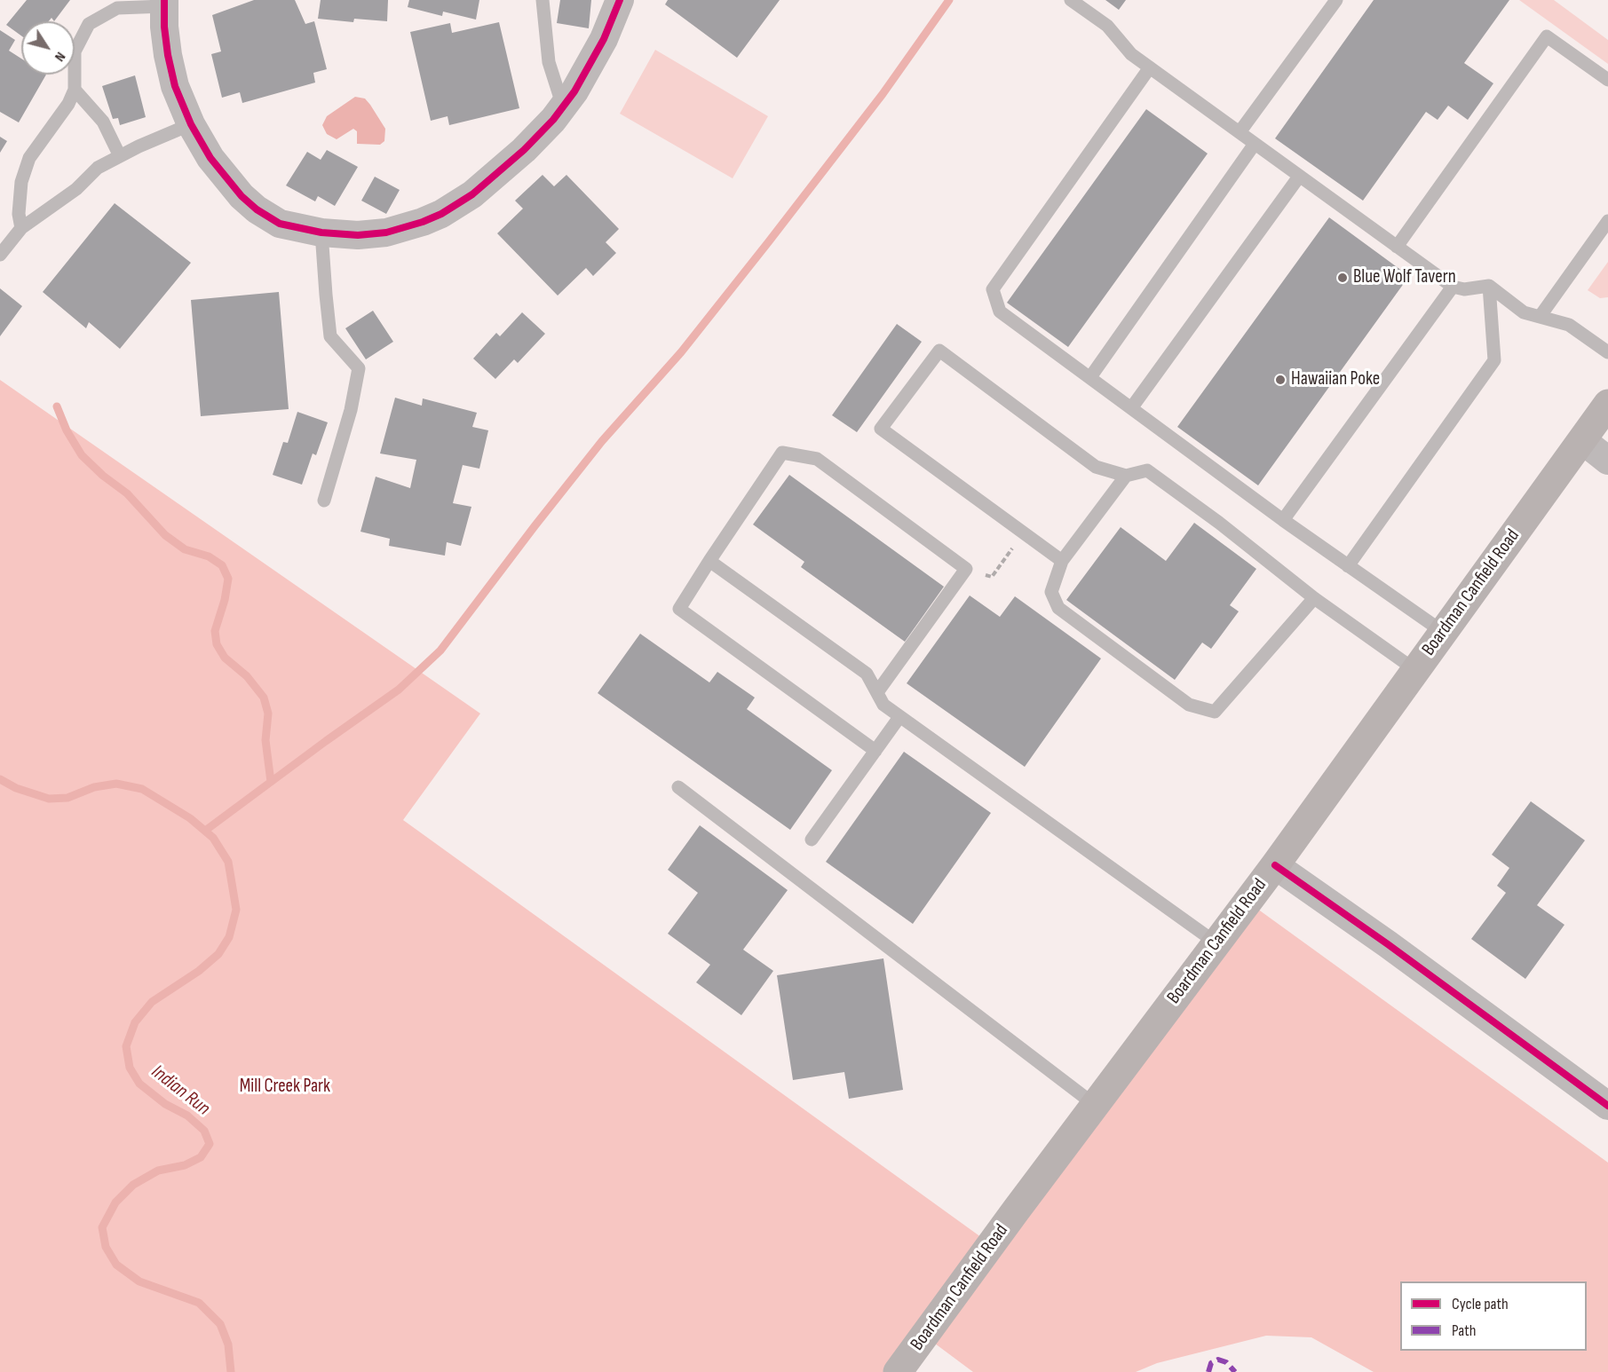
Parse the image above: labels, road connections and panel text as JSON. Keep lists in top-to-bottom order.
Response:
{
  "streets": {
    "main road": ["Boardman Canfield Road"]
  },
  "water": ["Indian Run"],
  "parks": ["Mill Creek Park"],
  "places": ["Blue Wolf Tavern", "Hawaiian Poke"],
  "legend": ["Cycle path", "Path"],
  "north": "bottom right"
}
